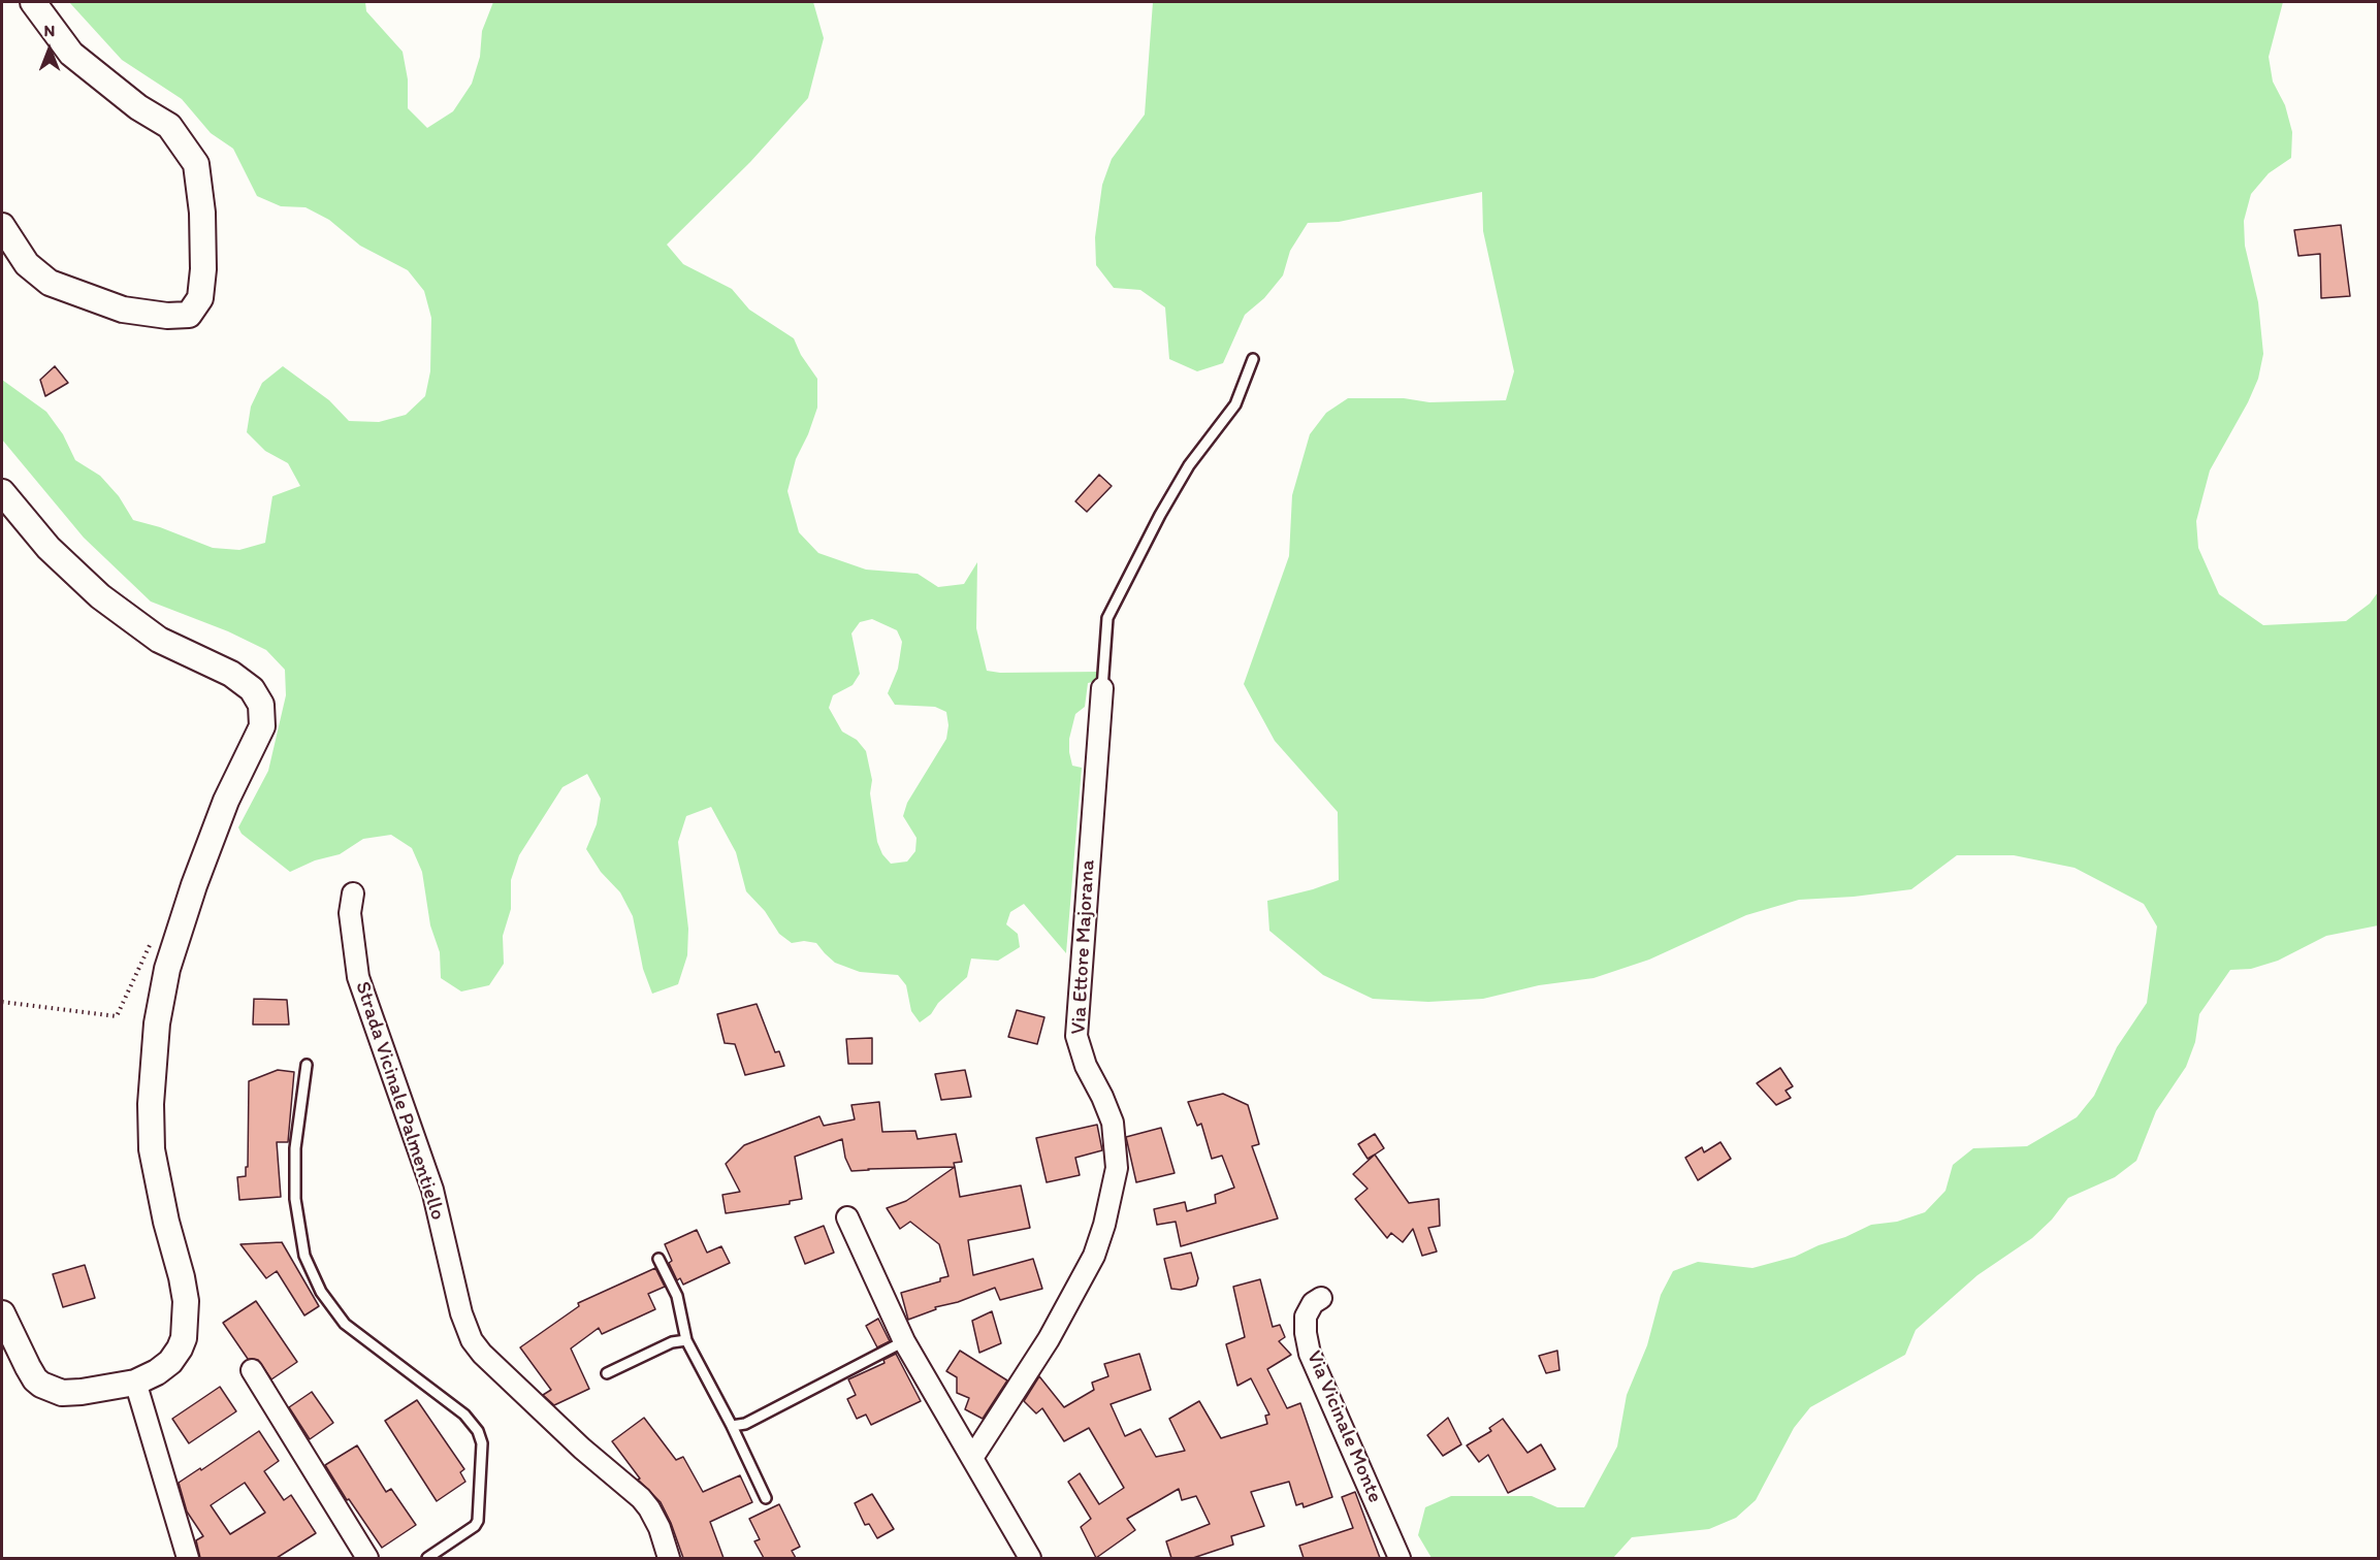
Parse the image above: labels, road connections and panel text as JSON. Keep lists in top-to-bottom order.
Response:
{
  "streets": {
    "street": ["Via Ettore Majorana", "Strada Vicinale Palmentiello", "Via Vicinale Monte"]
  },
  "north": "top"
}
